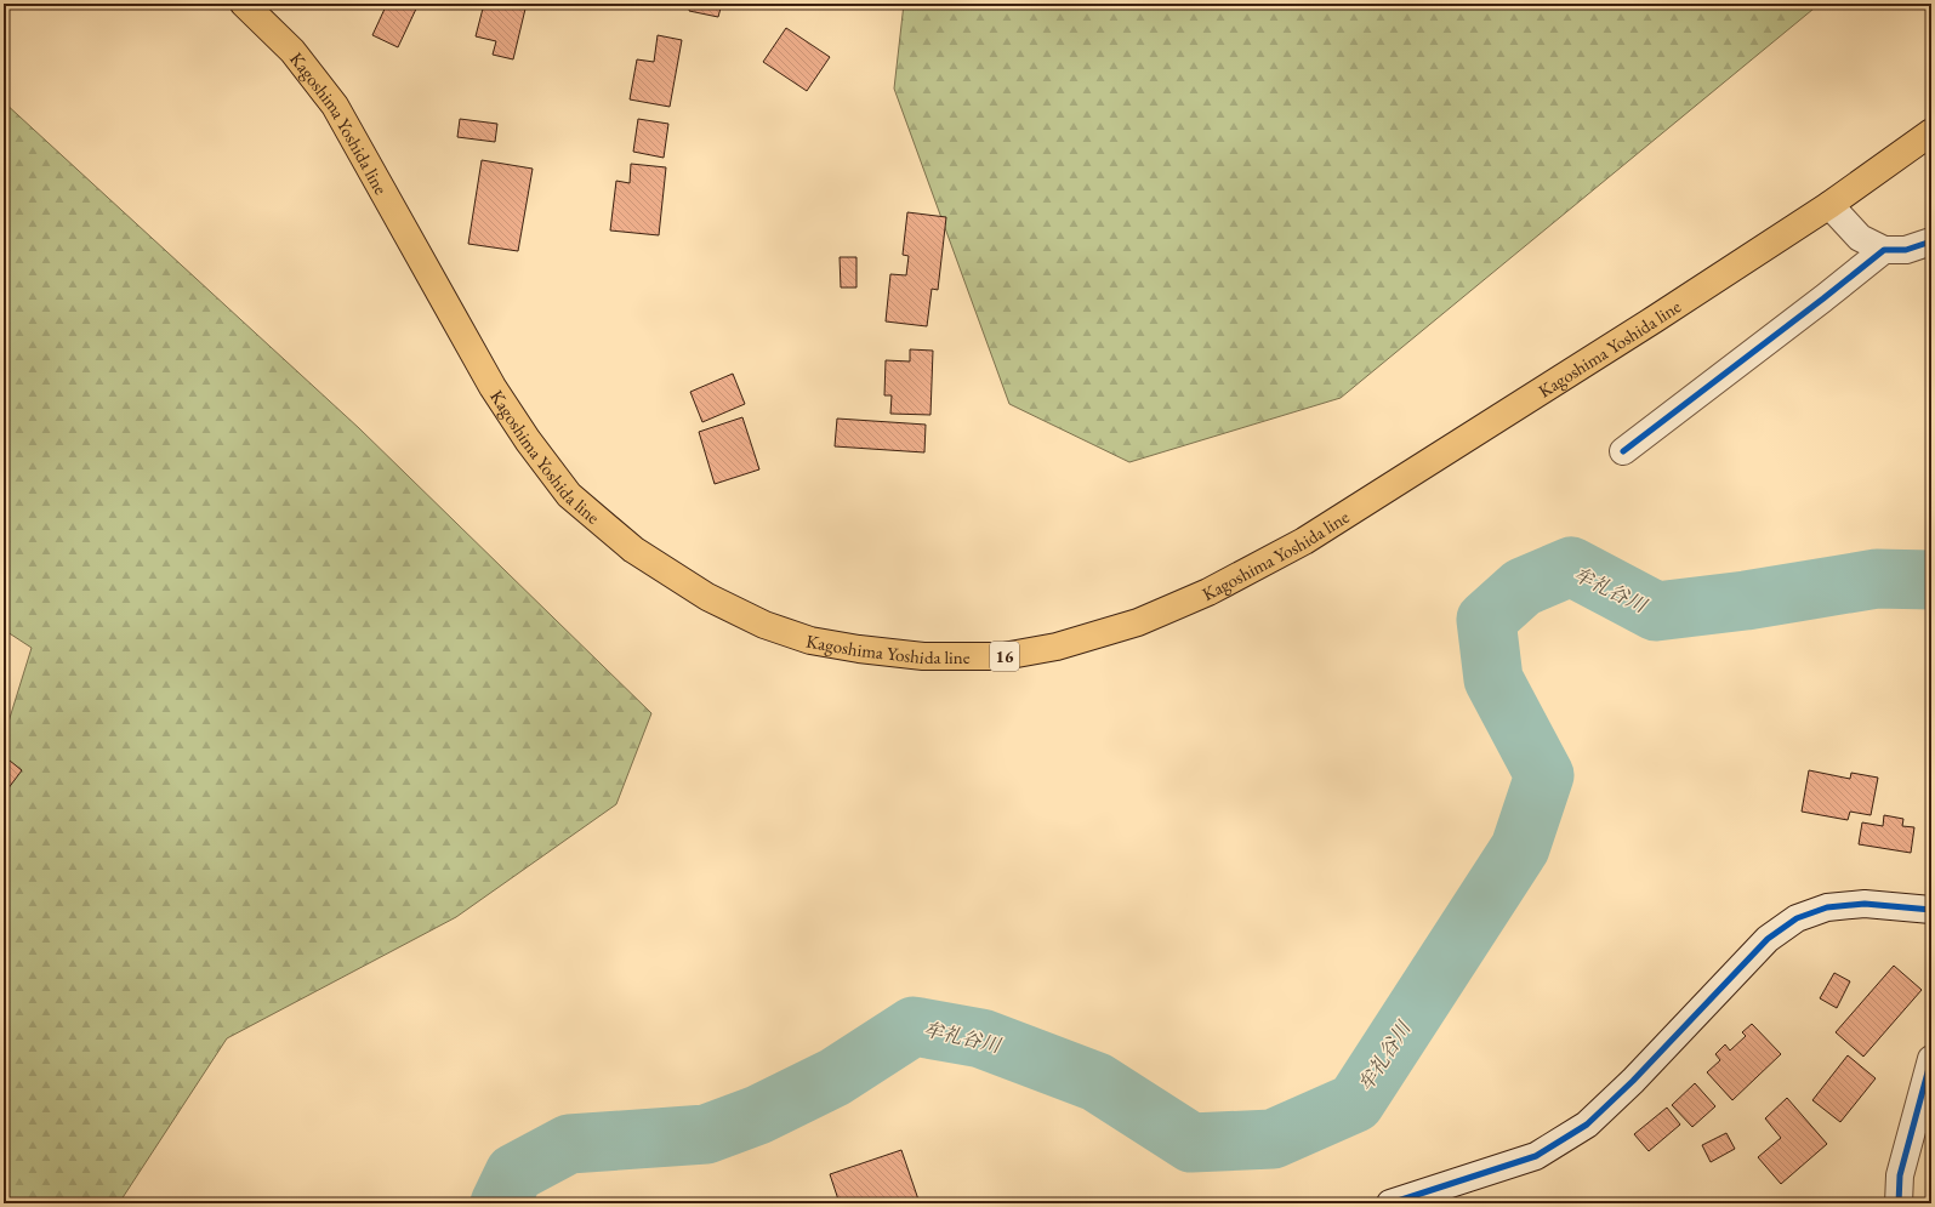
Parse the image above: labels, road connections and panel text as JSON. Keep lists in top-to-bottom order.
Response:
{
  "streets": {
    "main road": ["Kagoshima Yoshida line", "16"]
  },
  "water": ["牟礼谷川"]
}
